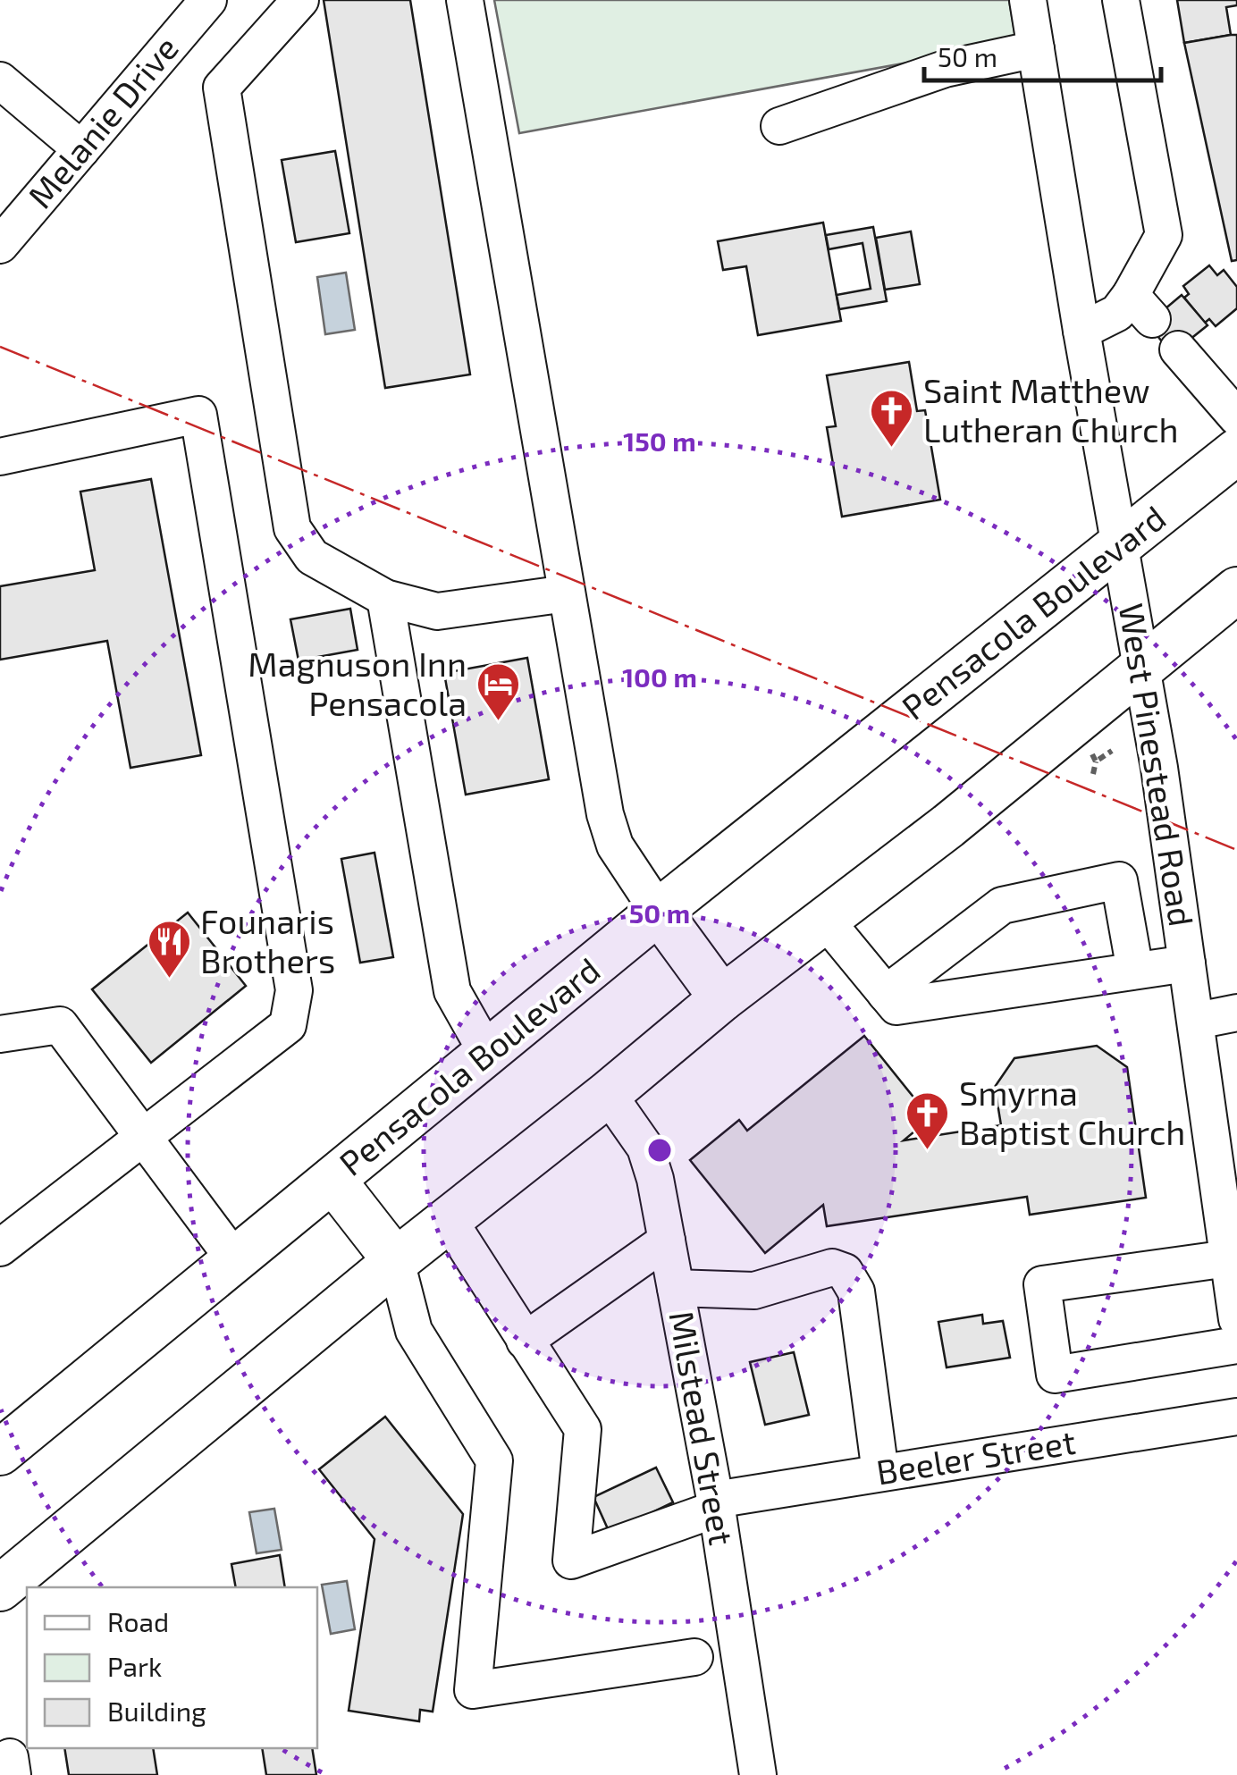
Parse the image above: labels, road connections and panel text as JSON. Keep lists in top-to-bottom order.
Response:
{
  "streets": {
    "main road": ["Pensacola Boulevard"],
    "street": [
      "Melanie Drive",
      "West Pinestead Road",
      "Milstead Street",
      "Beeler Street"
    ]
  },
  "crossings": [
    ["Pensacola Boulevard", "West Pinestead Road"],
    ["Milstead Street", "Beeler Street"]
  ],
  "places": {
    "church": ["Saint Matthew Lutheran Church", "Smyrna Baptist Church"],
    "hotel": ["Magnuson Inn Pensacola"],
    "restaurant": ["Founaris Brothers"]
  },
  "legend": ["Road", "Park", "Building"],
  "scale_bar": "50 m",
  "rings": ["150 m", "100 m", "50 m"]
}
